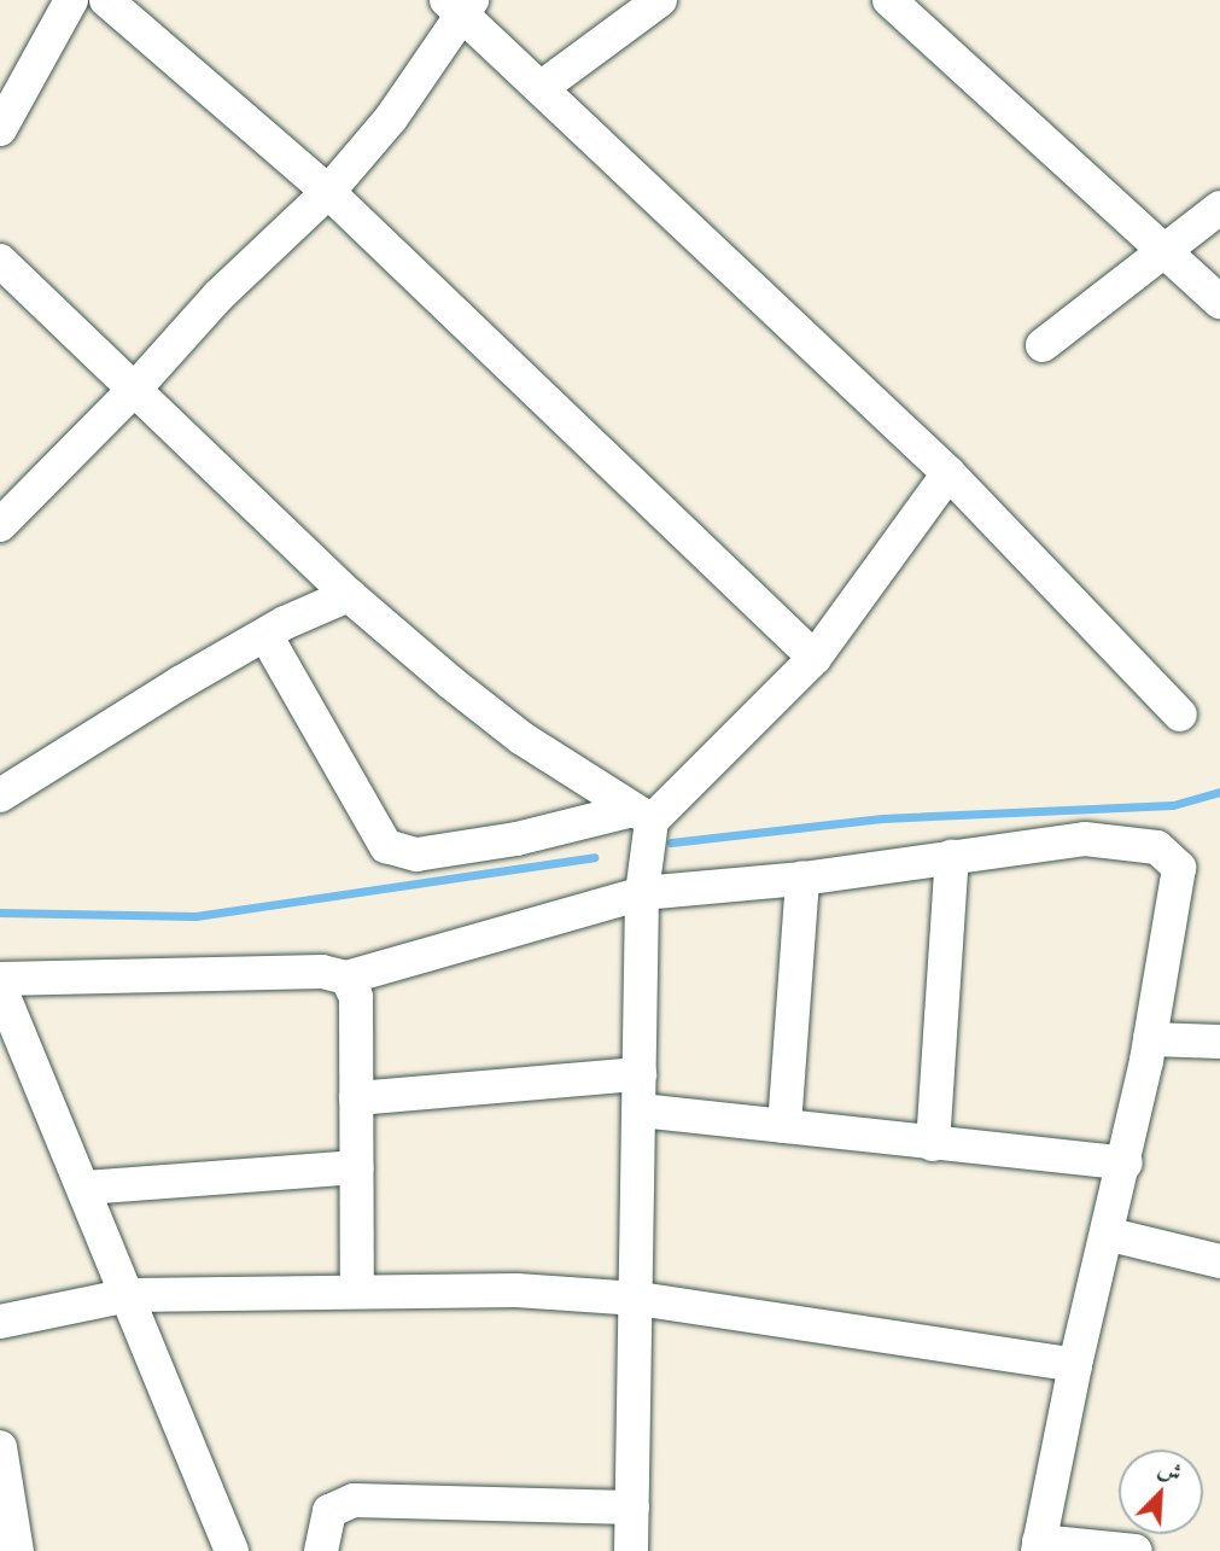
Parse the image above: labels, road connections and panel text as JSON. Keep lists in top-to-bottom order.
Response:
{
  "north": "top right"
}
